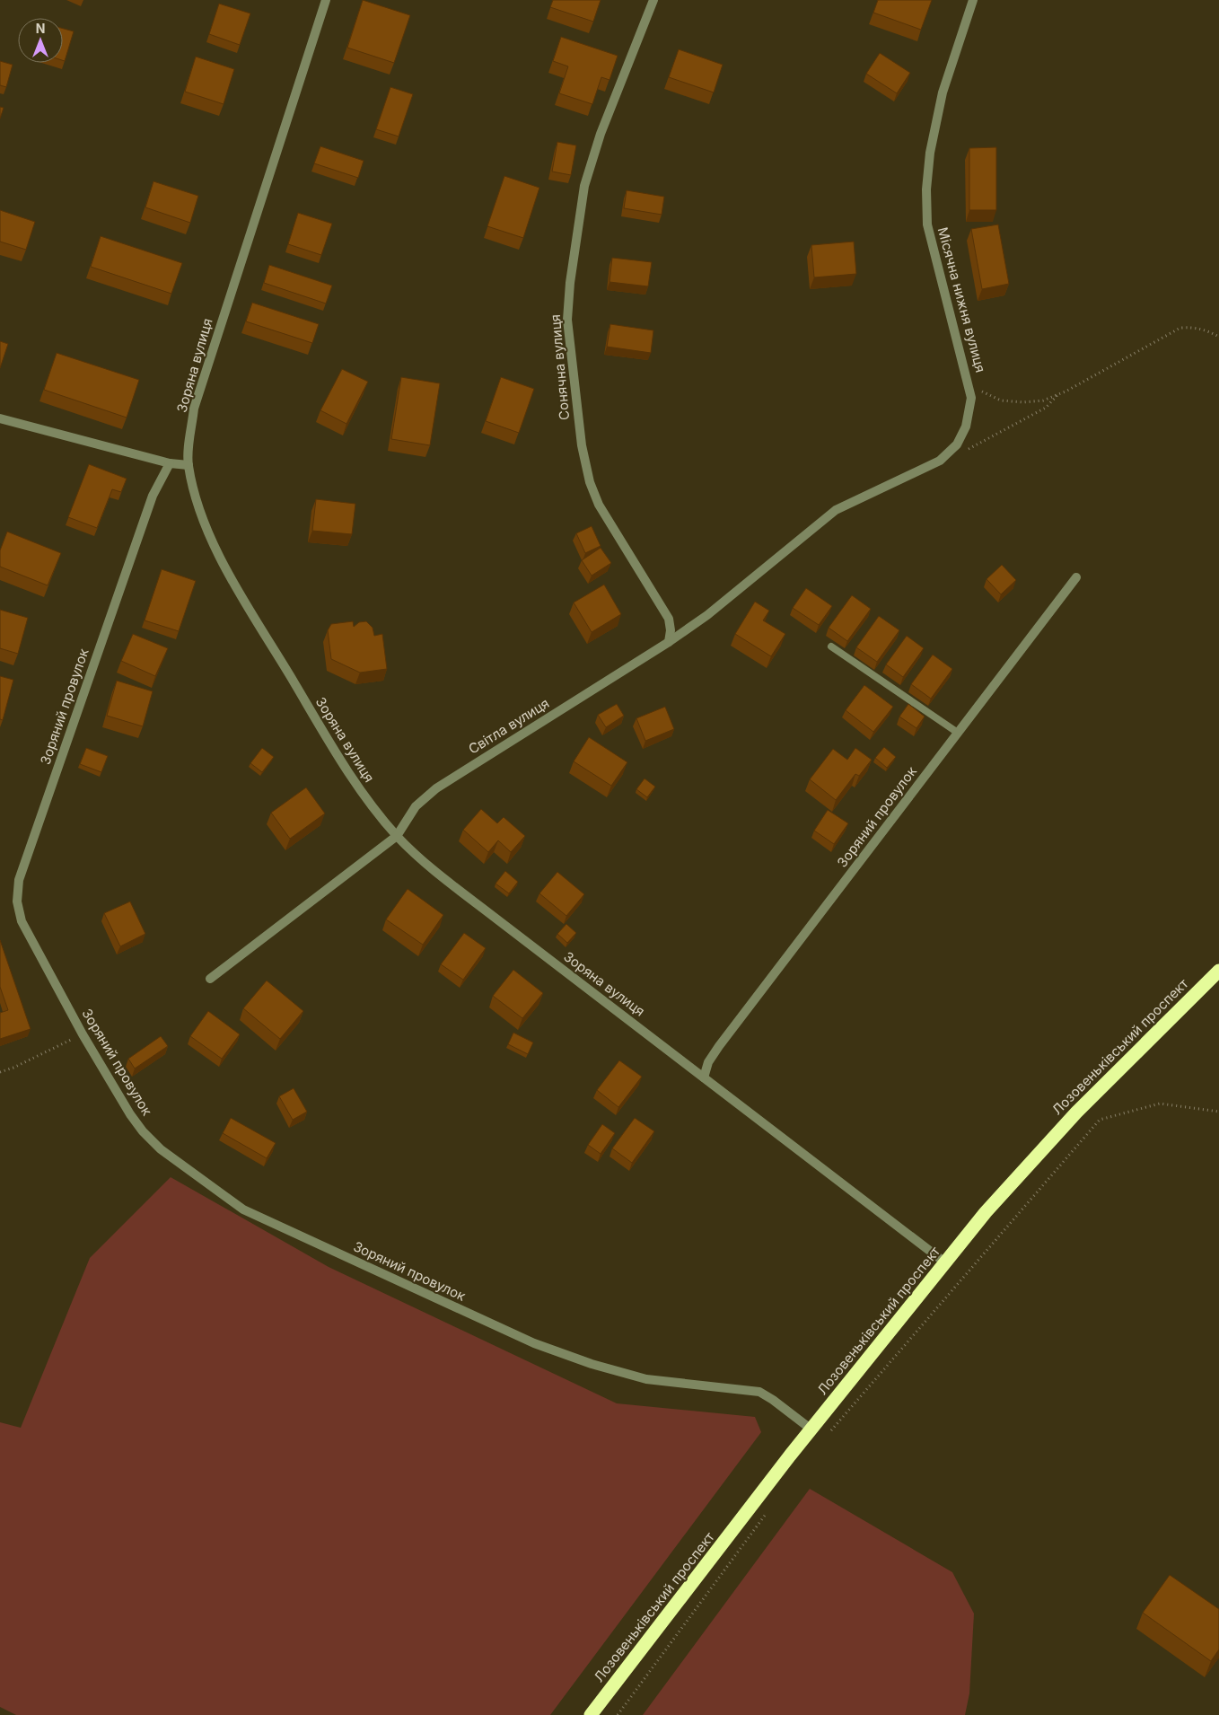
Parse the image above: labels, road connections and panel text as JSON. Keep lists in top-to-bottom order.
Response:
{
  "streets": {
    "highway": ["Лозовеньківський проспект"],
    "street": [
      "Місячна нижня вулиця",
      "Зоряна вулиця",
      "Сонячна вулиця",
      "Зоряний провулок",
      "Світла вулиця"
    ]
  },
  "crossings": [
    ["Місячна нижня вулиця", "Світла вулиця"],
    ["Зоряна вулиця", "Зоряний провулок"],
    ["Зоряна вулиця", "Світла вулиця"],
    ["Зоряна вулиця", "Лозовеньківський проспект"],
    ["Сонячна вулиця", "Світла вулиця"],
    ["Зоряний провулок", "Лозовеньківський проспект"]
  ],
  "north": "top"
}
